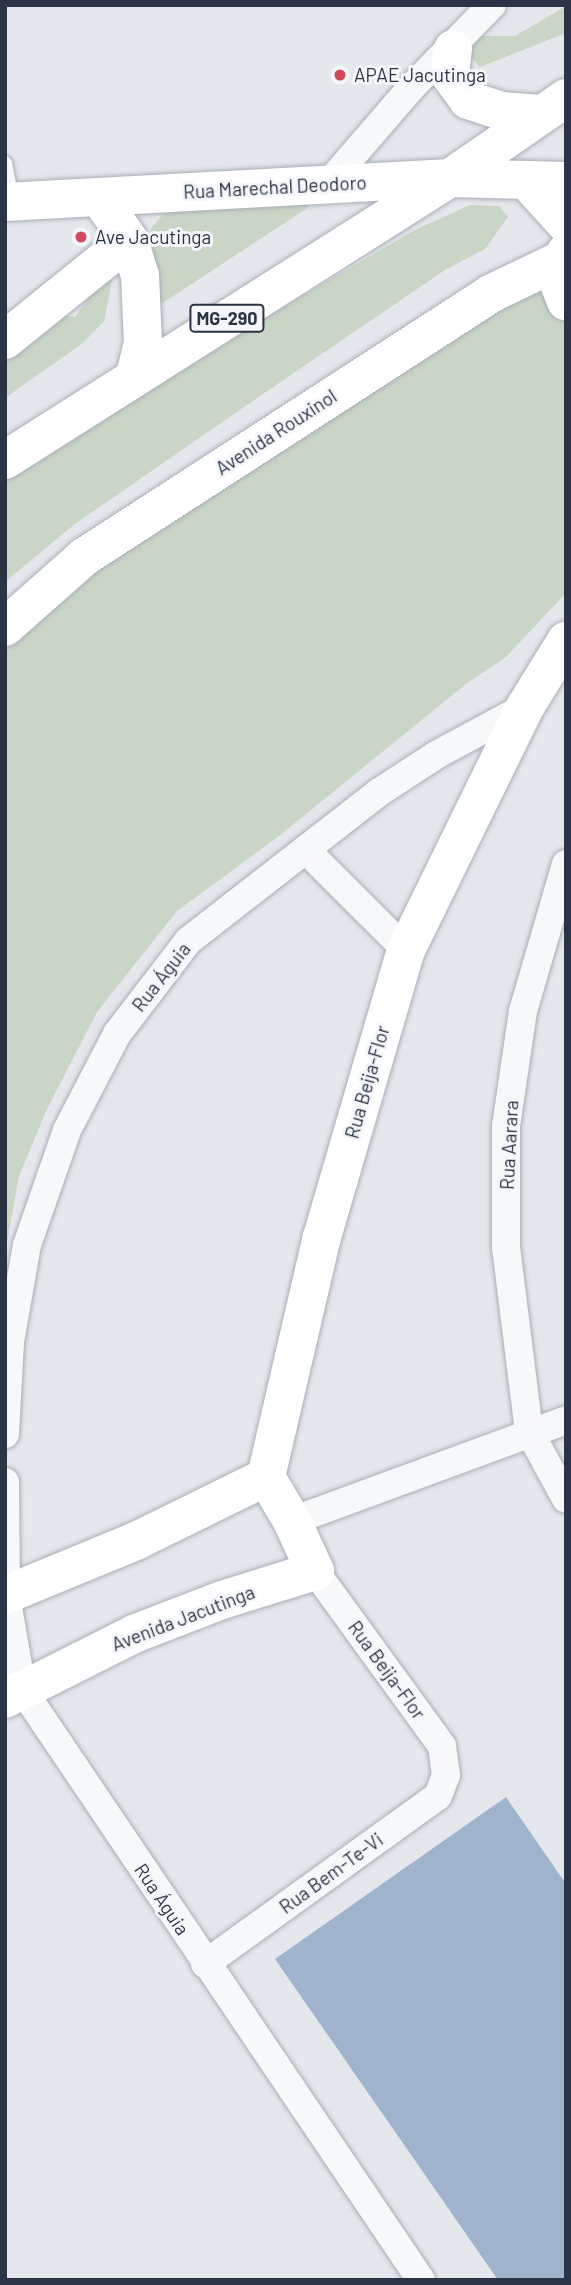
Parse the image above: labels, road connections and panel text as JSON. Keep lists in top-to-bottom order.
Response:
{
  "streets": {
    "main road": [
      "Rua Marechal Deodoro",
      "MG-290",
      "Avenida Rouxinol",
      "Rua Águia",
      "Rua Beija-Flor",
      "Avenida Jacutinga"
    ],
    "street": ["Rua Aarara", "Rua Bem-Te-Vi"]
  },
  "crossings": [
    ["Rua Marechal Deodoro", "MG-290"],
    ["Rua Águia", "Rua Beija-Flor"],
    ["Rua Águia", "Avenida Jacutinga"],
    ["Rua Águia", "Rua Bem-Te-Vi"],
    ["Rua Beija-Flor", "Avenida Jacutinga"],
    ["Rua Beija-Flor", "Rua Bem-Te-Vi"]
  ],
  "places": ["APAE Jacutinga", "Ave Jacutinga"]
}
